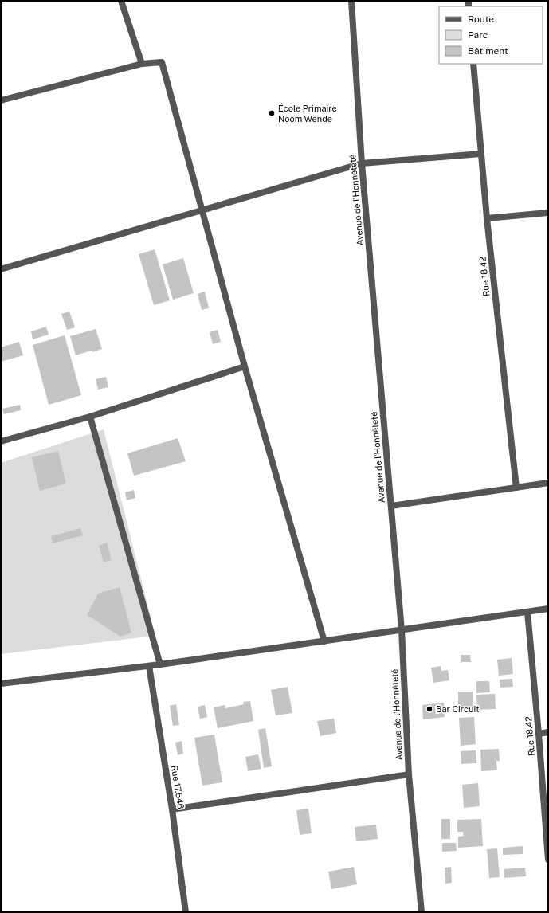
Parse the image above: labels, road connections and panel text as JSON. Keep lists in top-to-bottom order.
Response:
{
  "streets": {
    "street": ["Avenue de l'Honnêteté", "Rue 18.42", "Rue 17.546"]
  },
  "places": ["École Primaire Noom Wende", "Bar Circuit"],
  "legend": ["Route", "Parc", "Bâtiment"]
}
